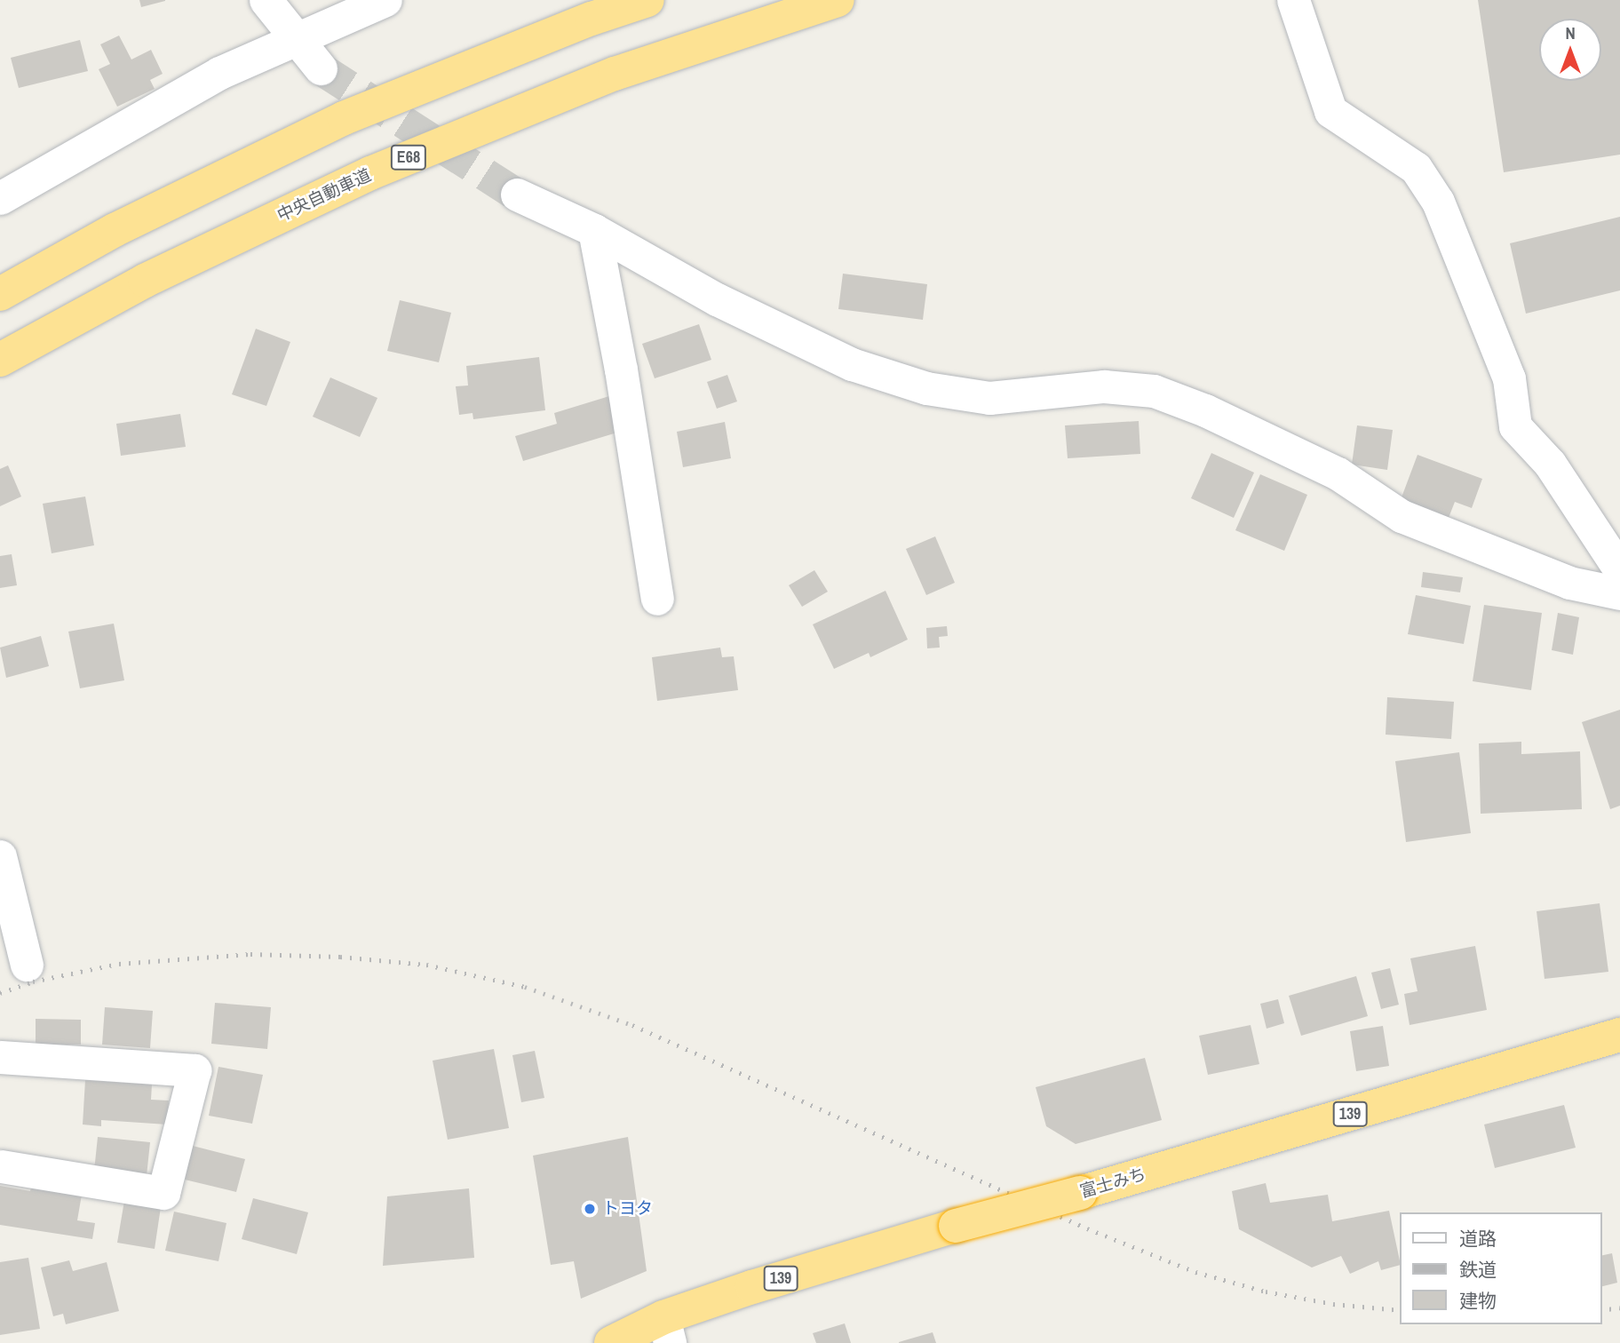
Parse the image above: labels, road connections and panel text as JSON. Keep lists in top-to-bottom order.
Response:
{
  "streets": {
    "highway": [
      "E68",
      "中央自動車道",
      "139",
      "富士みち"
    ]
  },
  "places": ["トヨタ"],
  "legend": ["道路", "鉄道", "建物"],
  "north": "top"
}
